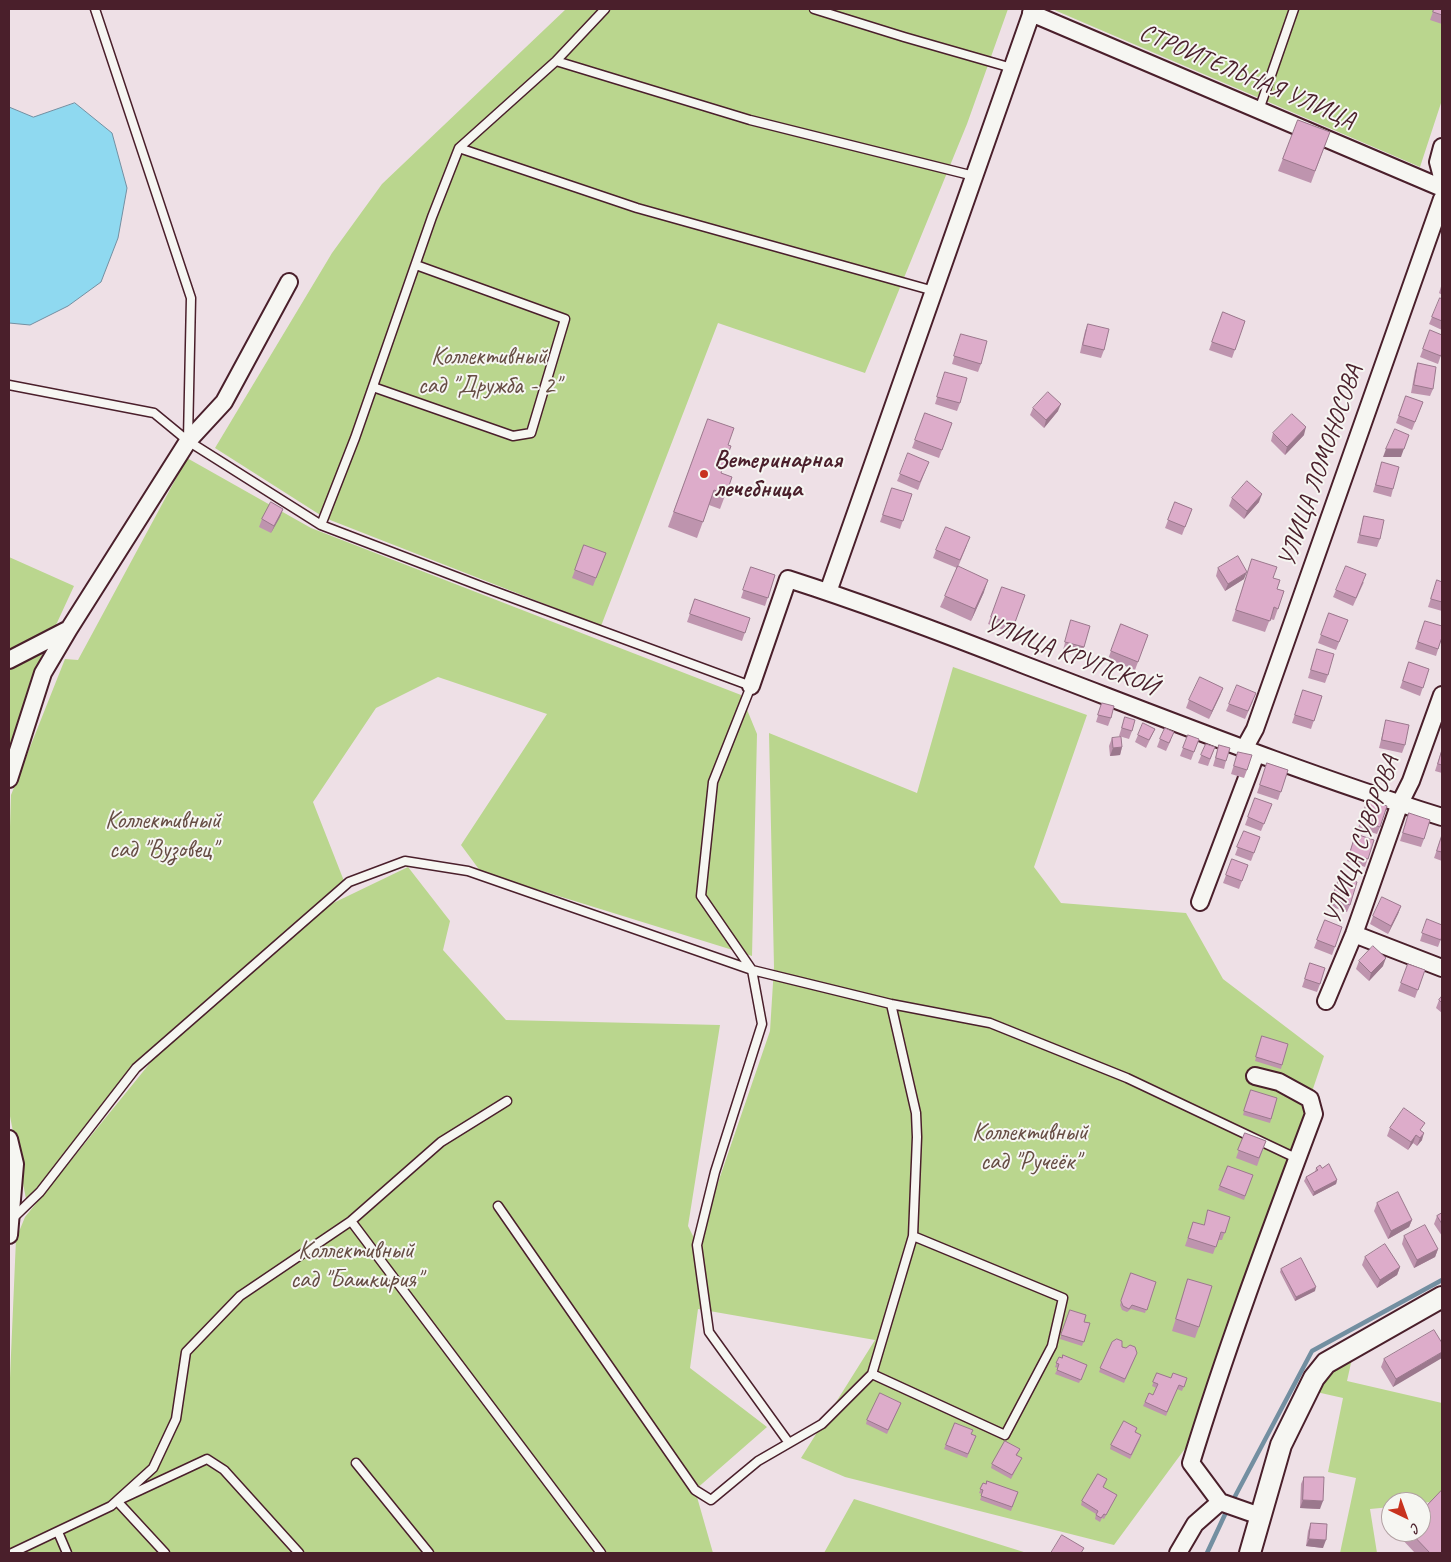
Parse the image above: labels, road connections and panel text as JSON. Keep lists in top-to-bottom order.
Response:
{
  "streets": {
    "street": [
      "СТРОИТЕЛЬНАЯ УЛИЦА",
      "УЛИЦА ЛОМОНОСОВА",
      "УЛИЦА КРУПСКОЙ",
      "УЛИЦА СУВОРОВА"
    ]
  },
  "crossings": [
    ["УЛИЦА ЛОМОНОСОВА", "УЛИЦА КРУПСКОЙ"],
    ["УЛИЦА КРУПСКОЙ", "УЛИЦА СУВОРОВА"]
  ],
  "parks": [
    "Коллективный сад \"Дружба - 2\"",
    "Коллективный сад \"Вузовец\"",
    "Коллективный сад \"Ручеёк\"",
    "Коллективный сад \"Башкирия\""
  ],
  "places": ["Ветеринарная лечебница"],
  "north": "bottom right"
}
